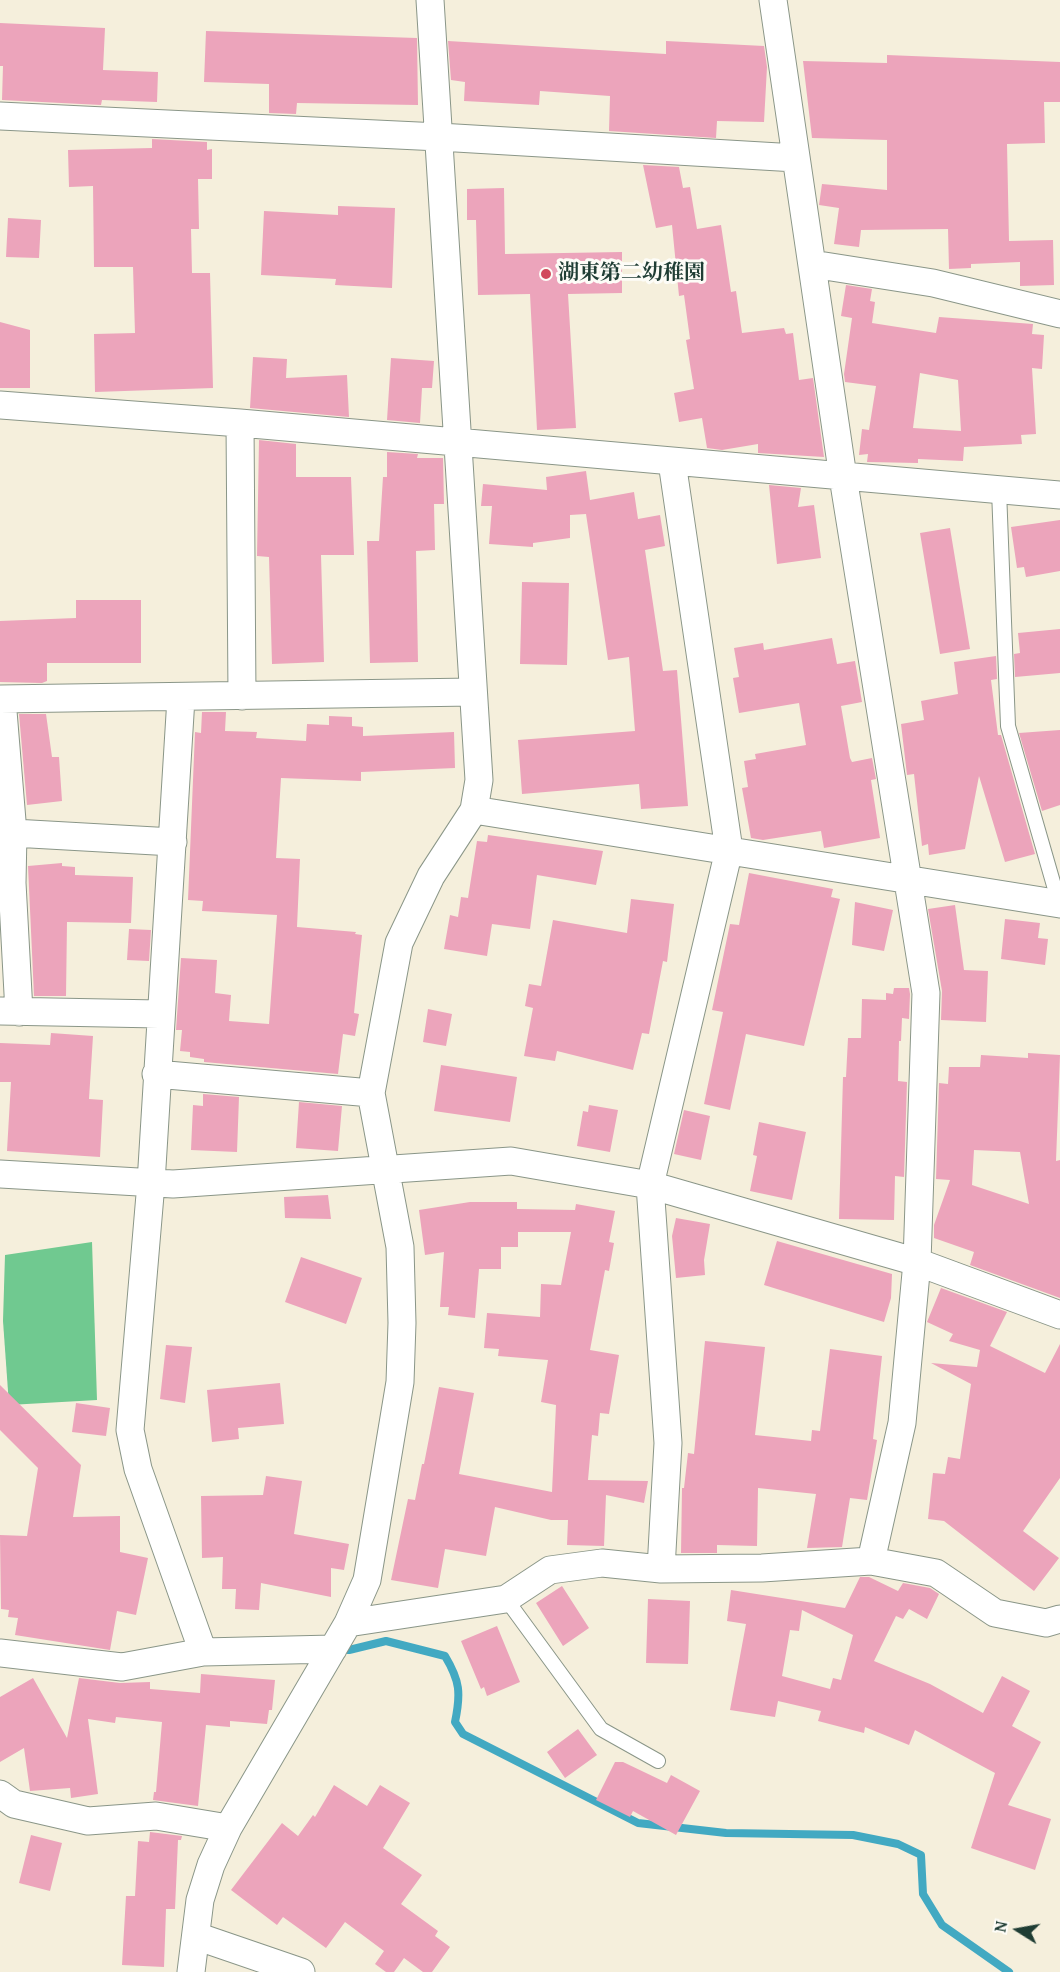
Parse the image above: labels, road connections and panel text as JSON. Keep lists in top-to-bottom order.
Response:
{
  "places": ["湖東第二幼稚園"],
  "north": "left"
}
